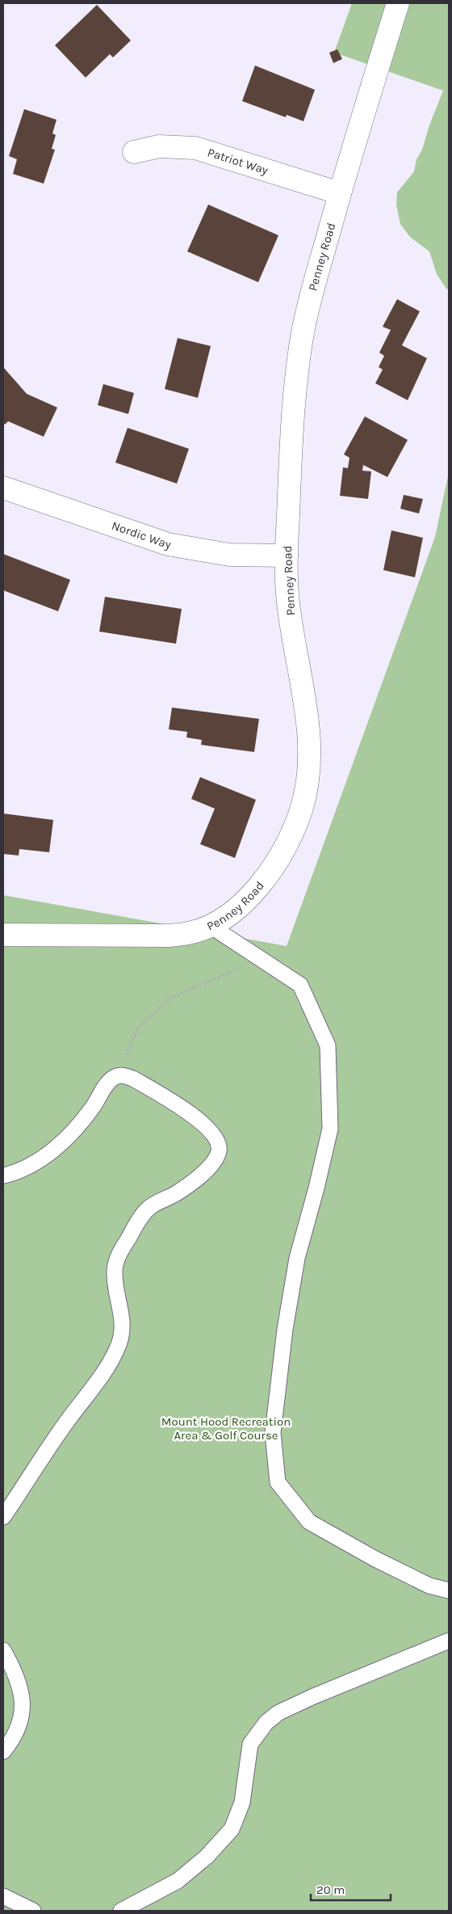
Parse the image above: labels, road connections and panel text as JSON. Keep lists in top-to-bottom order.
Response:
{
  "streets": {
    "street": ["Patriot Way", "Penney Road", "Nordic Way"]
  },
  "crossings": [
    ["Patriot Way", "Penney Road"],
    ["Penney Road", "Nordic Way"]
  ],
  "parks": ["Mount Hood Recreation Area & Golf Course"],
  "scale_bar": "20 m"
}
